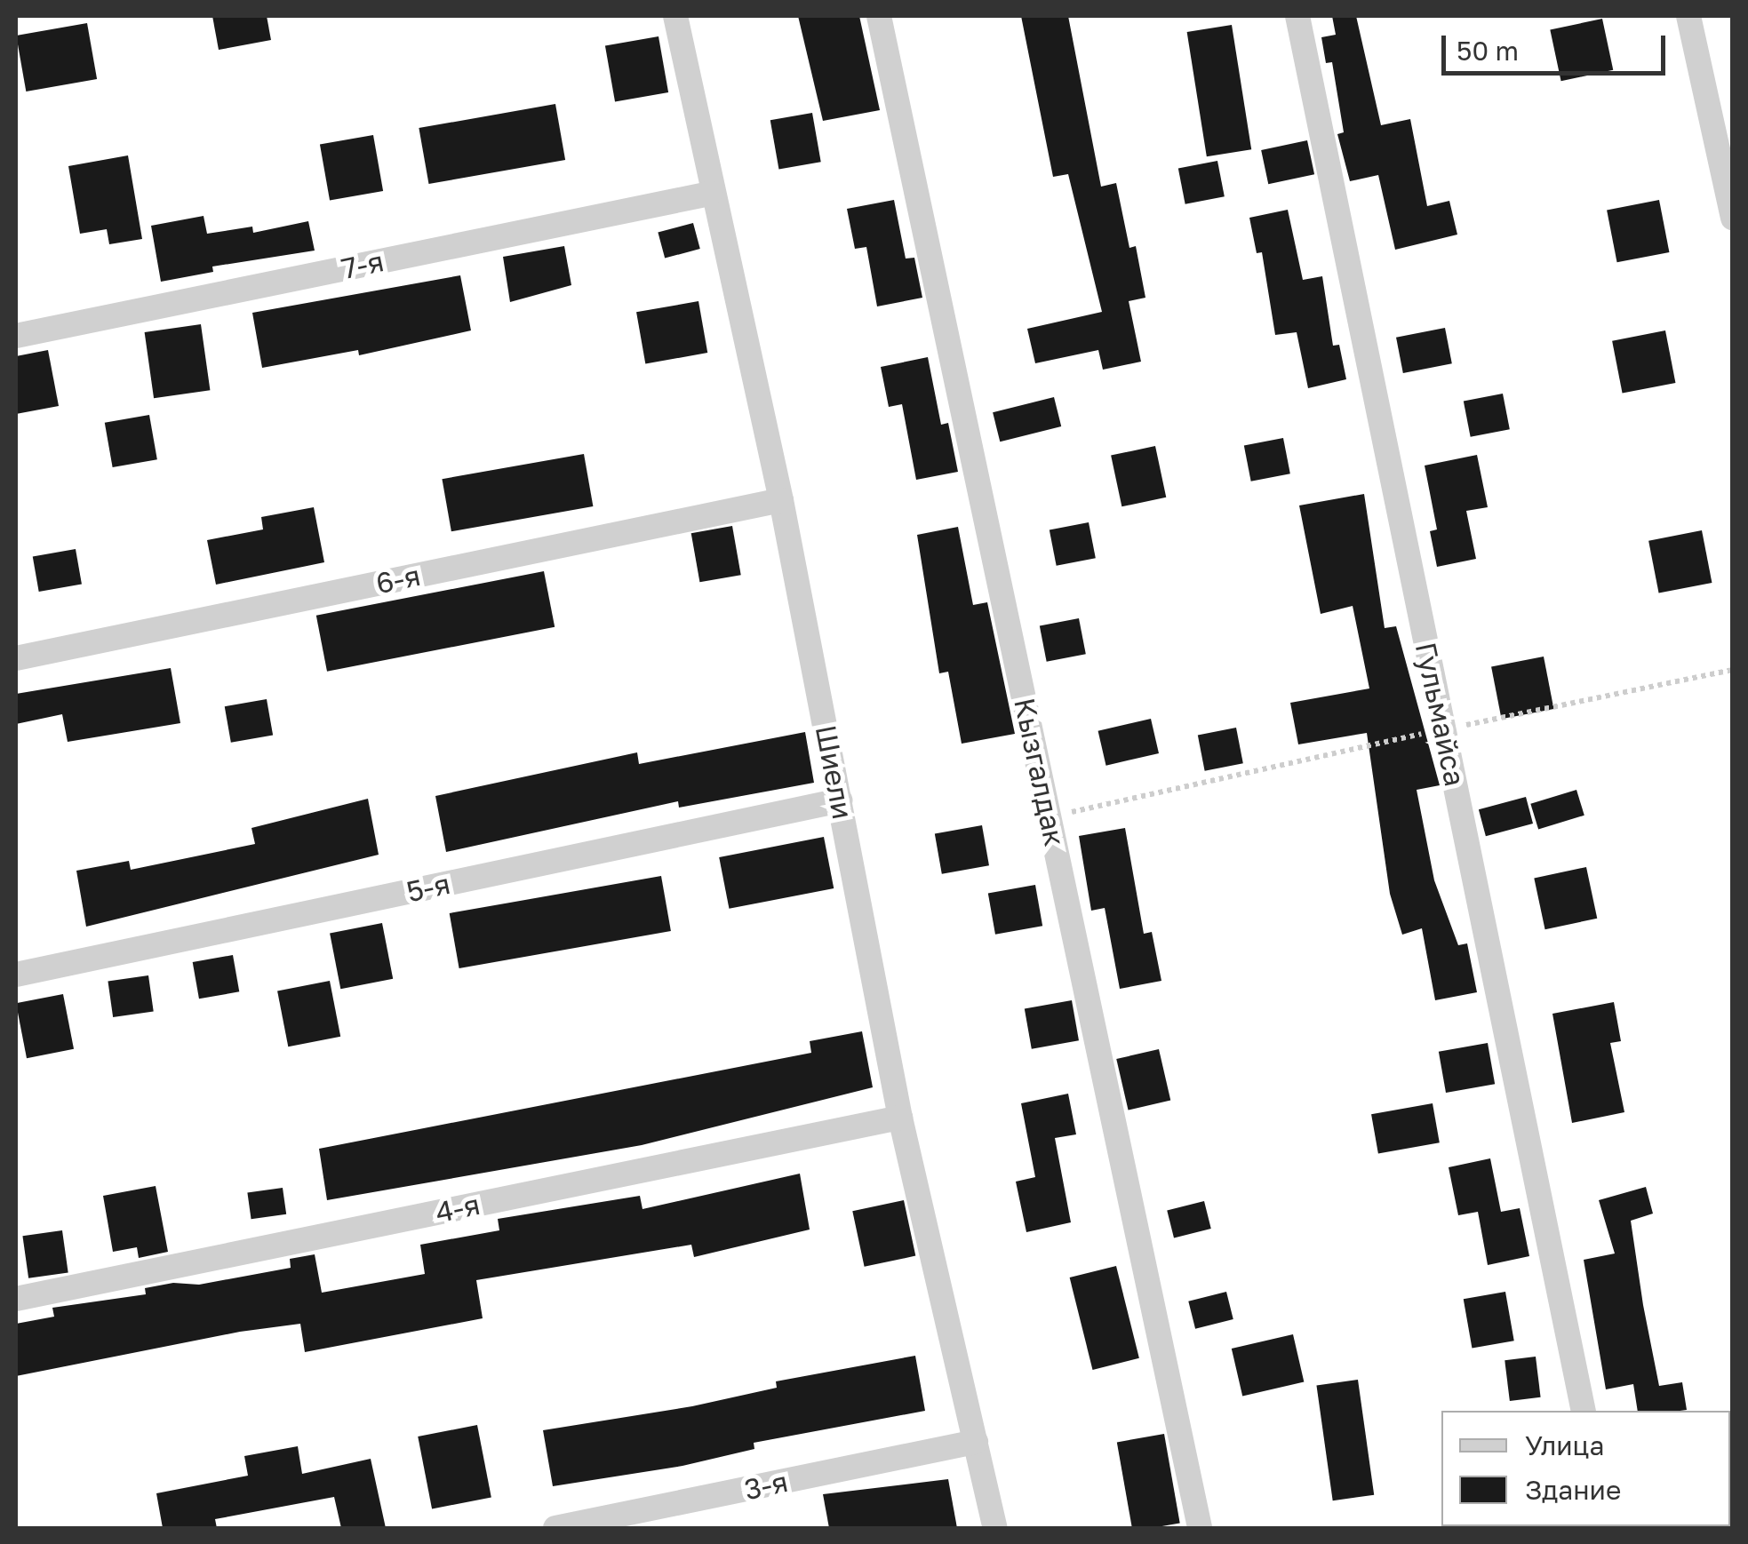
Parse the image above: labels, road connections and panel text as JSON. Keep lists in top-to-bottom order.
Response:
{
  "streets": {
    "street": [
      "7-я",
      "6-я",
      "Гульмайса",
      "Шиели",
      "Кызгалдак",
      "5-я",
      "4-я",
      "3-я"
    ]
  },
  "crossings": [
    ["7-я", "Шиели"],
    ["6-я", "Шиели"],
    ["Шиели", "5-я"],
    ["Шиели", "4-я"],
    ["Шиели", "3-я"]
  ],
  "legend": ["Улица", "Здание"],
  "scale_bar": "50 m"
}
